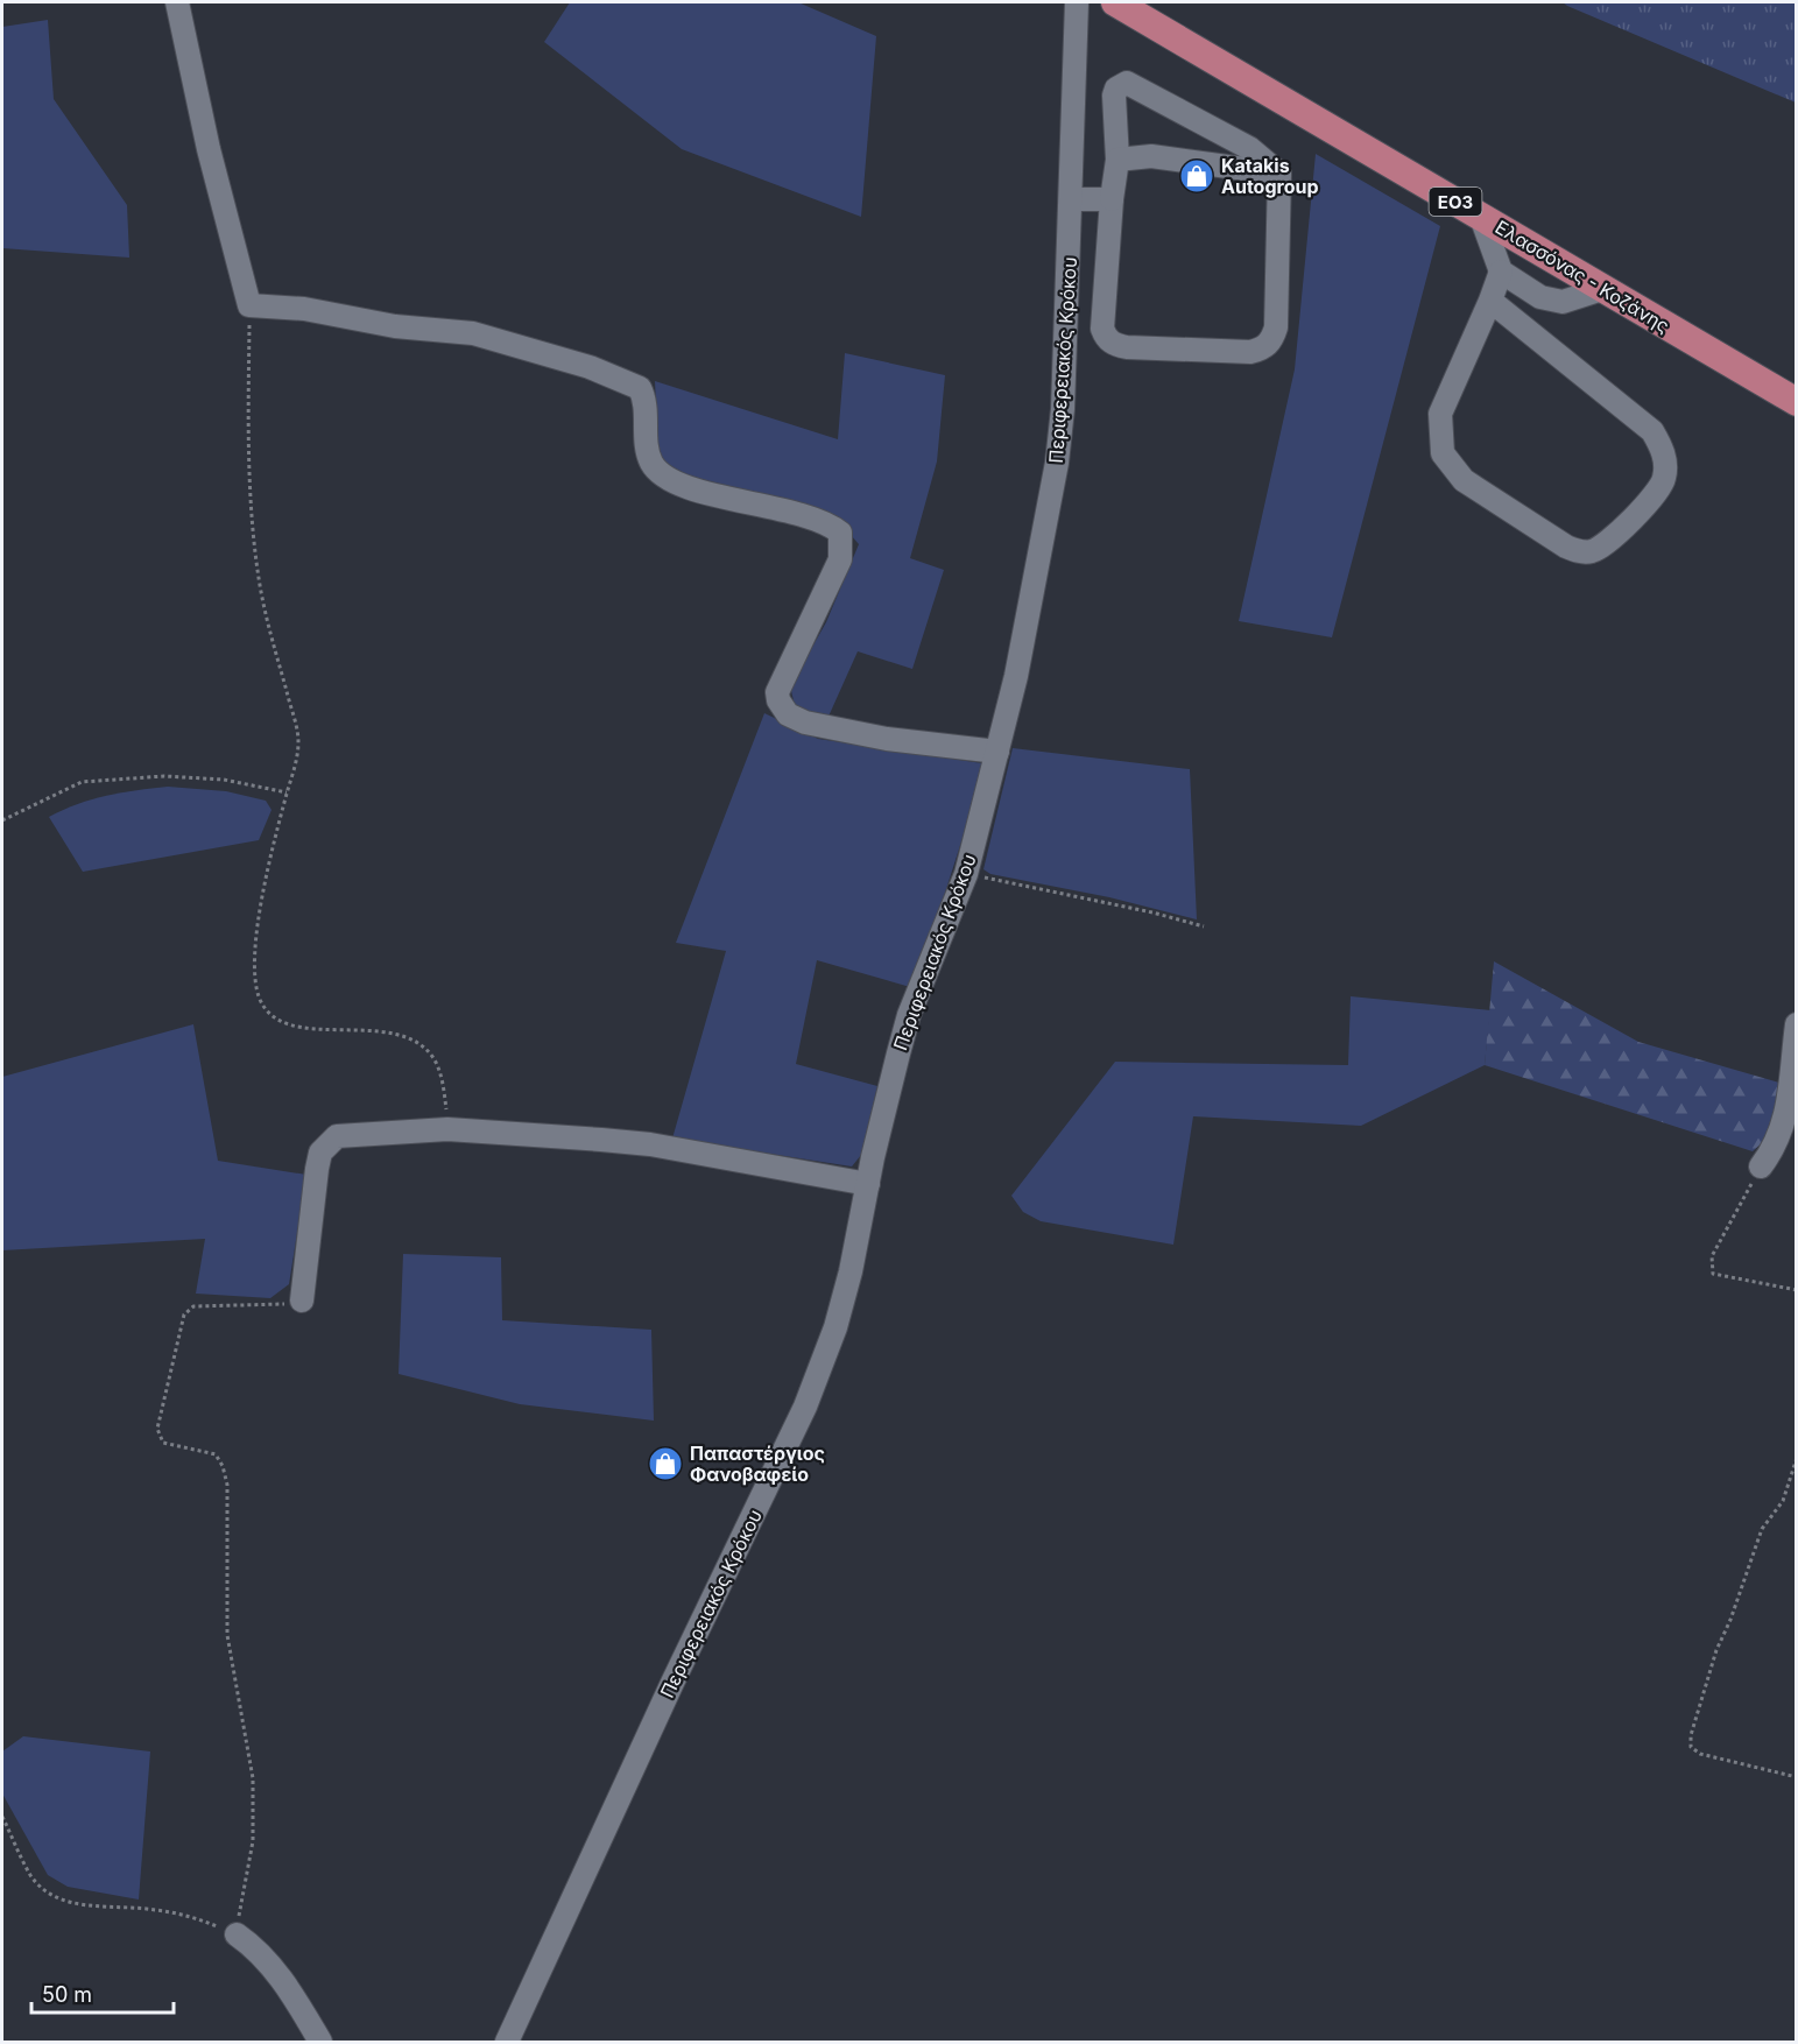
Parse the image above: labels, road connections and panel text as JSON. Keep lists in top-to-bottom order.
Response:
{
  "streets": {
    "main road": ["ΕΟ3", "Ελασσόνας - Κοζάνης"],
    "street": ["Περιφερειακός Κρόκου"]
  },
  "places": {
    "shop": ["Katakis Autogroup", "Παπαστέργιος Φανοβαφείο"]
  },
  "scale_bar": "50 m"
}
